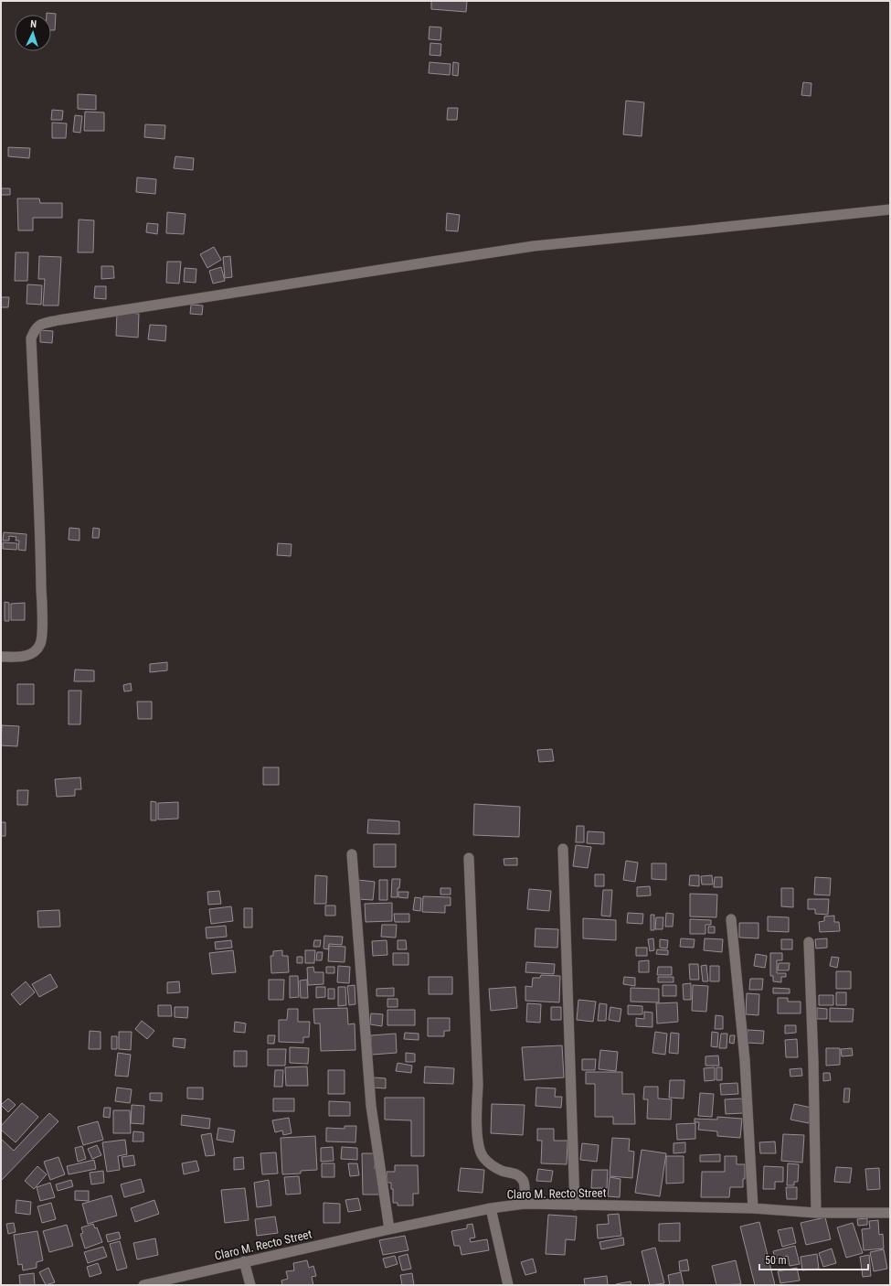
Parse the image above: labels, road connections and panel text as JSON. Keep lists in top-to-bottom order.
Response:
{
  "streets": {
    "street": ["Claro M. Recto Street"]
  },
  "scale_bar": "50 m",
  "north": "top"
}
